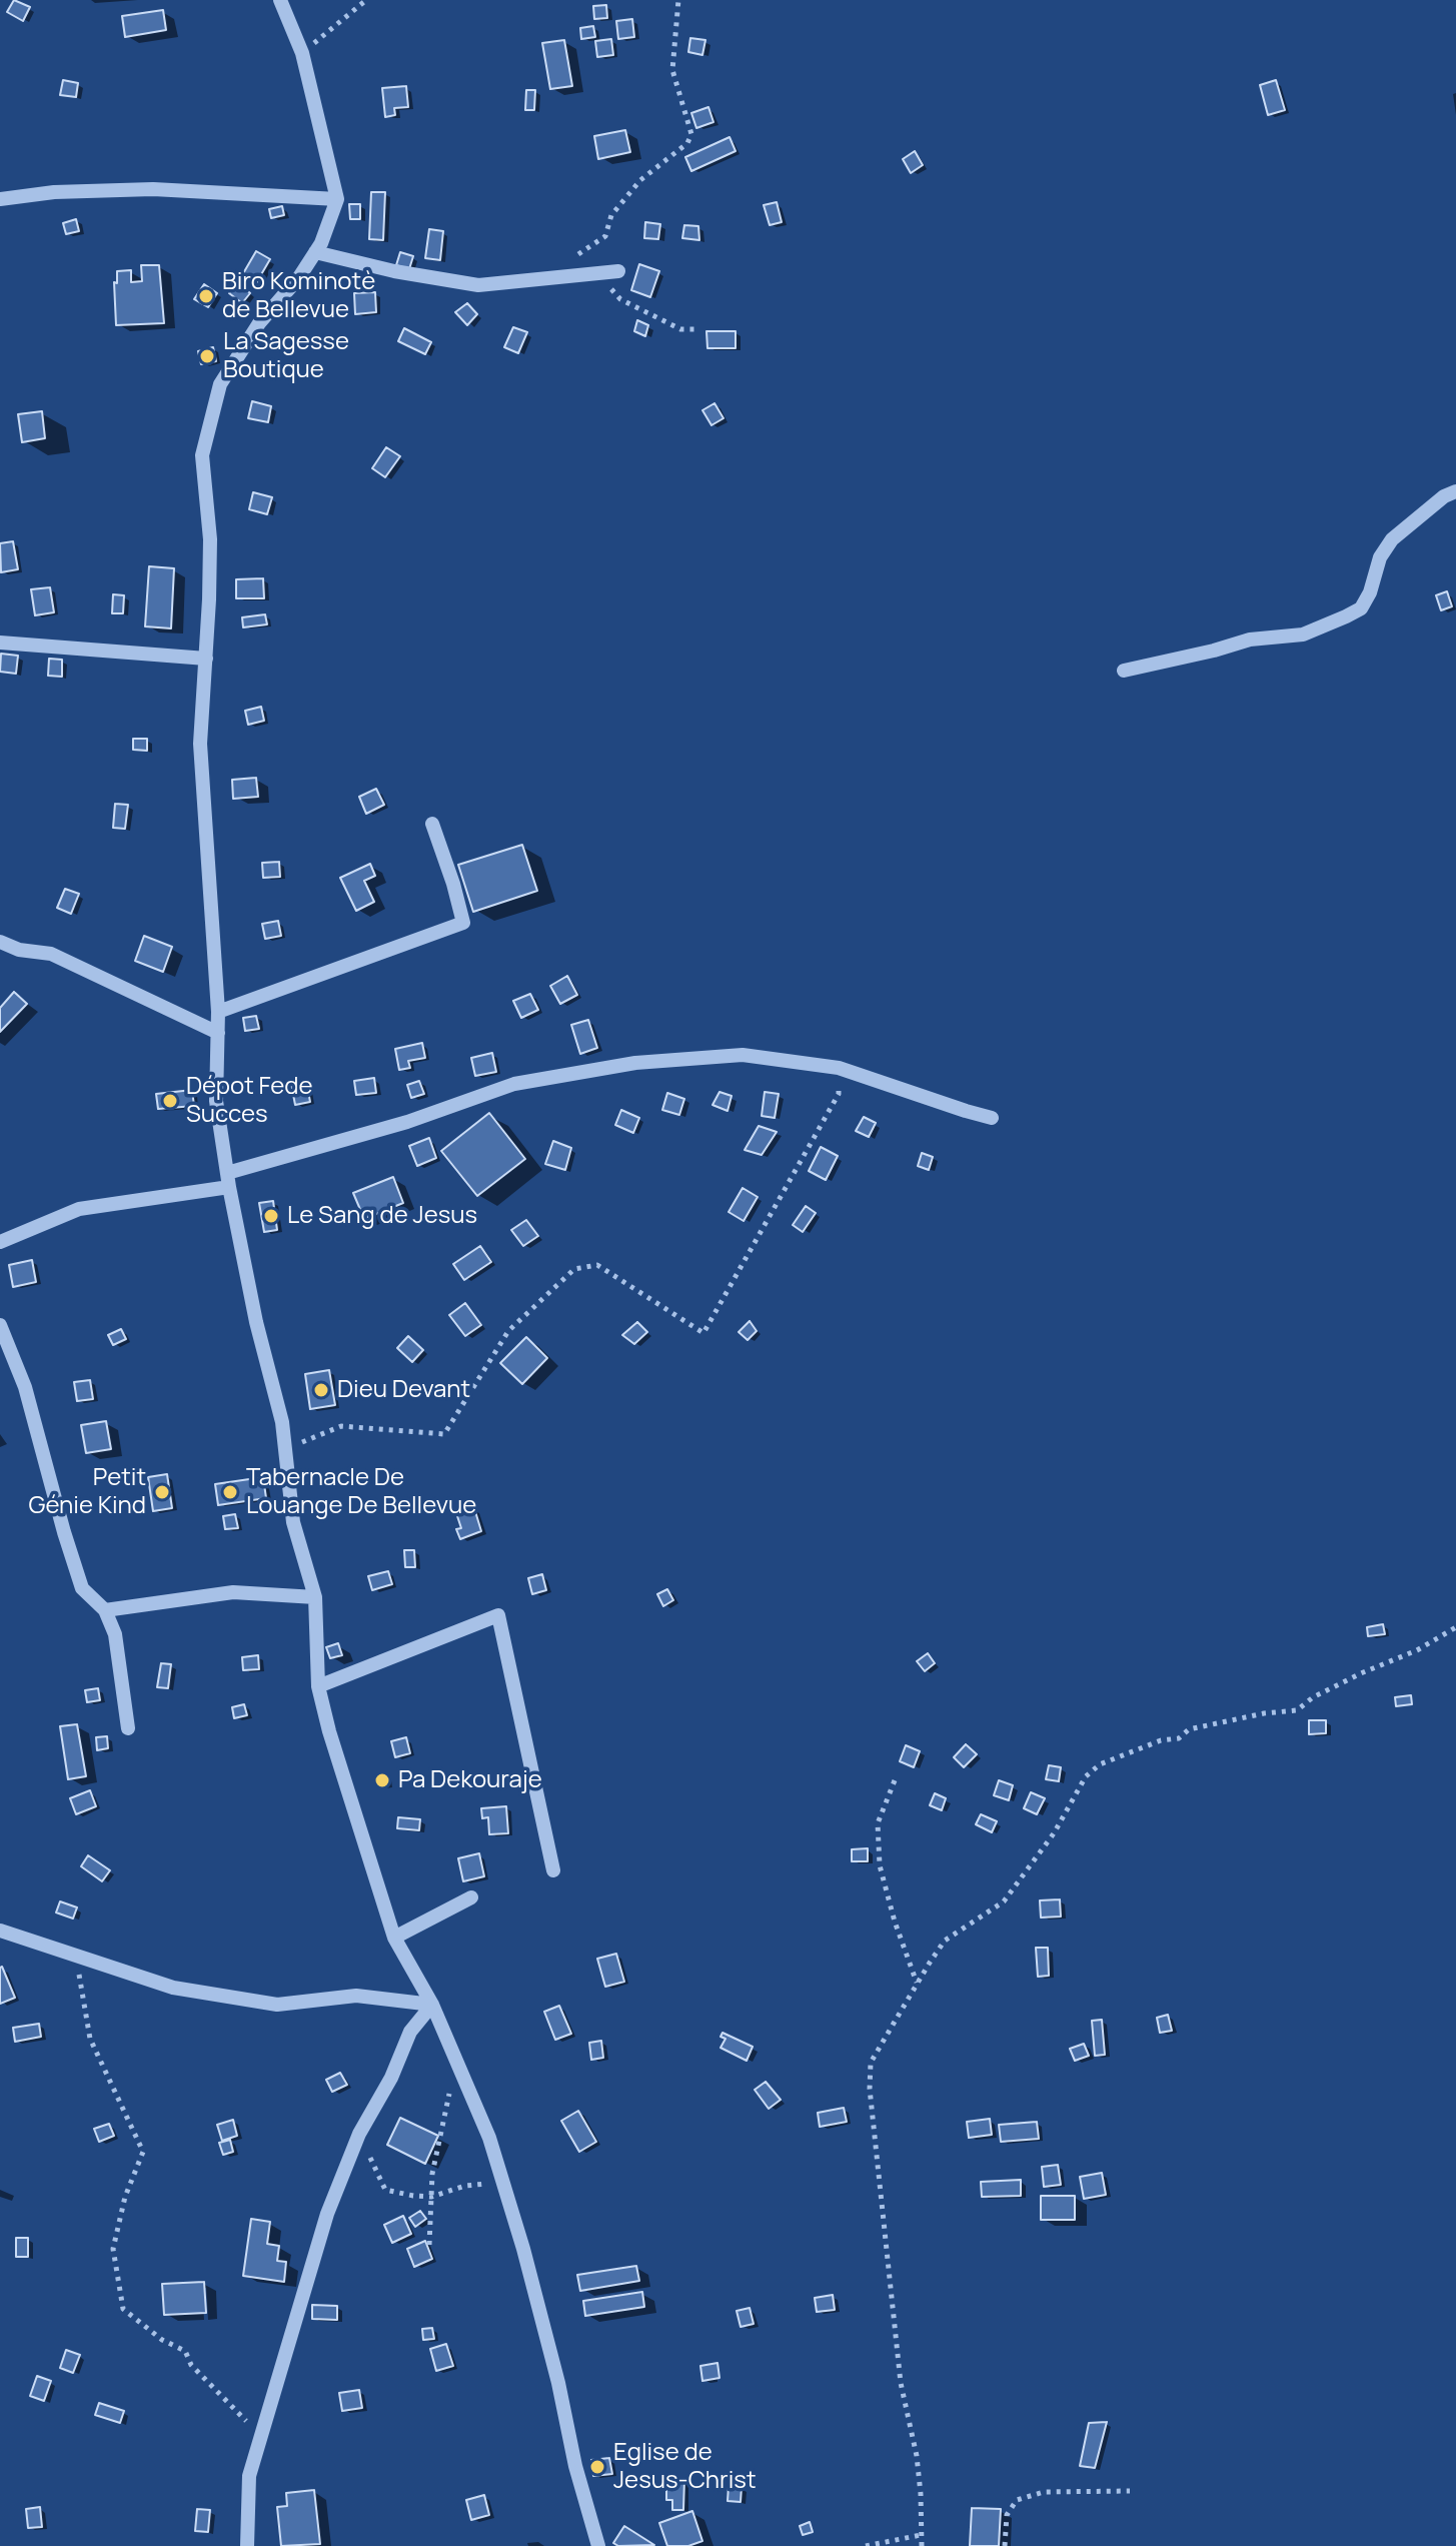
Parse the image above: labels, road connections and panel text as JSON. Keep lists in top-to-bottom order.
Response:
{
  "places": [
    "Biro Kominotè de Bellevue",
    "La Sagesse Boutique",
    "Dépot Fede Succes",
    "Le Sang de Jesus",
    "Dieu Devant",
    "Petit Génie Kind",
    "Tabernacle De Louange De Bellevue",
    "Pa Dekouraje",
    "Eglise de Jesus-Christ"
  ]
}
